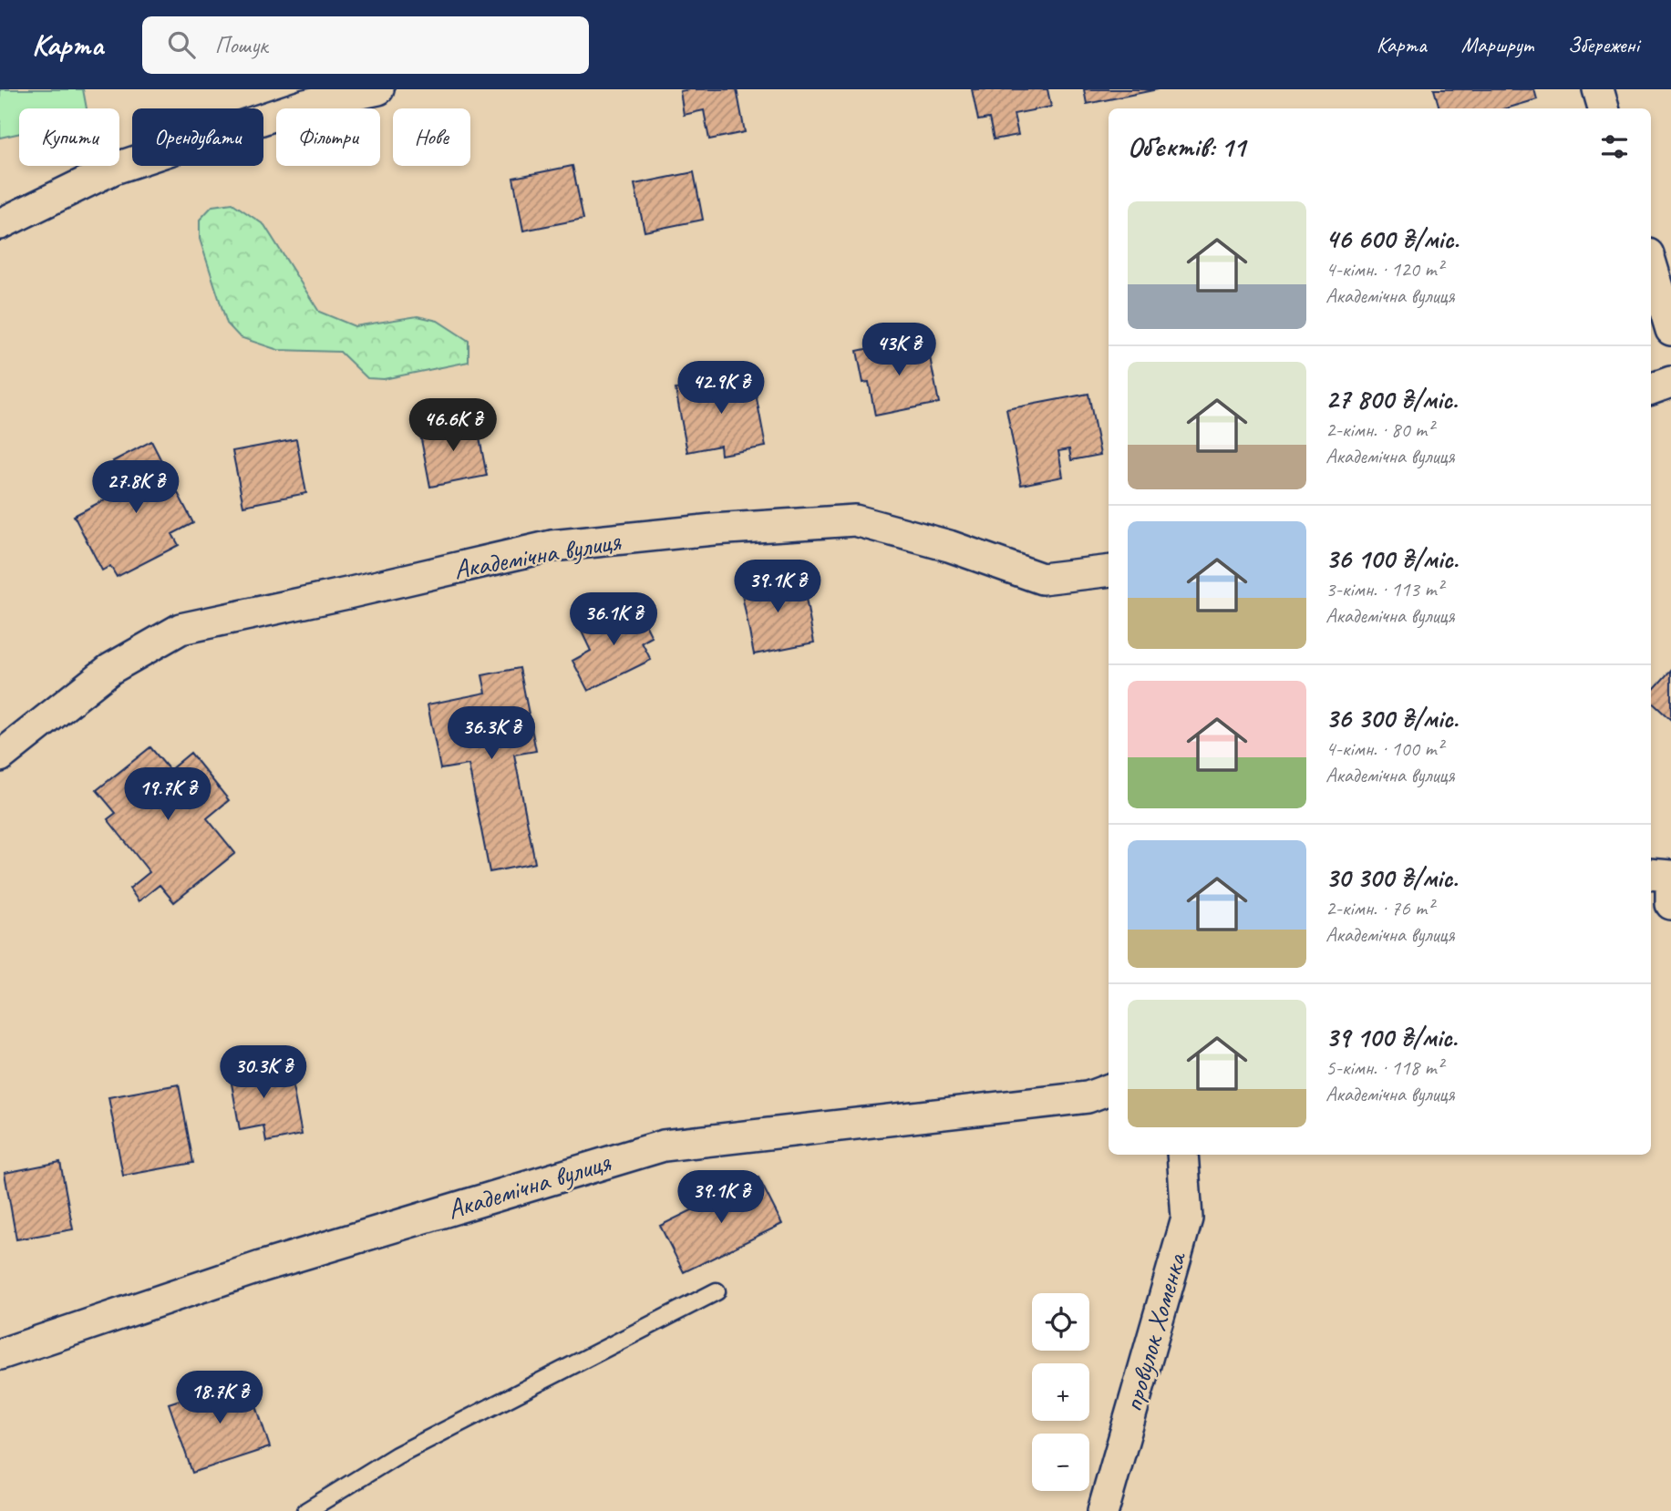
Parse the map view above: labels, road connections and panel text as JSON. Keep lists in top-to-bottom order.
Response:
{
  "streets": {
    "street": ["Академічна вулиця", "провулок Хоменка"]
  },
  "page": {
    "header": "Карта",
    "search": "Пошук",
    "nav": ["Карта", "Маршрут", "Збережені"],
    "chip": [
      "Купити",
      "Орендувати",
      "Фільтри",
      "Нове"
    ],
    "heading": "Об’єктів: 11",
    "list": [
      {
        "name": "46 600 ₴/міс.",
        "note": "4-кімн. · 120 m² · Академічна вулиця"
      },
      {
        "name": "27 800 ₴/міс.",
        "note": "2-кімн. · 80 m² · Академічна вулиця"
      },
      {
        "name": "36 100 ₴/міс.",
        "note": "3-кімн. · 113 m² · Академічна вулиця"
      },
      {
        "name": "36 300 ₴/міс.",
        "note": "4-кімн. · 100 m² · Академічна вулиця"
      },
      {
        "name": "30 300 ₴/міс.",
        "note": "2-кімн. · 76 m² · Академічна вулиця"
      },
      {
        "name": "39 100 ₴/міс.",
        "note": "5-кімн. · 118 m² · Академічна вулиця"
      }
    ],
    "price": [
      "43K ₴",
      "42.9K ₴",
      "46.6K ₴",
      "27.8K ₴",
      "39.1K ₴",
      "36.1K ₴",
      "36.3K ₴",
      "19.7K ₴",
      "30.3K ₴",
      "39.1K ₴",
      "18.7K ₴"
    ],
    "map_buttons": ["+", "−"]
  }
}
